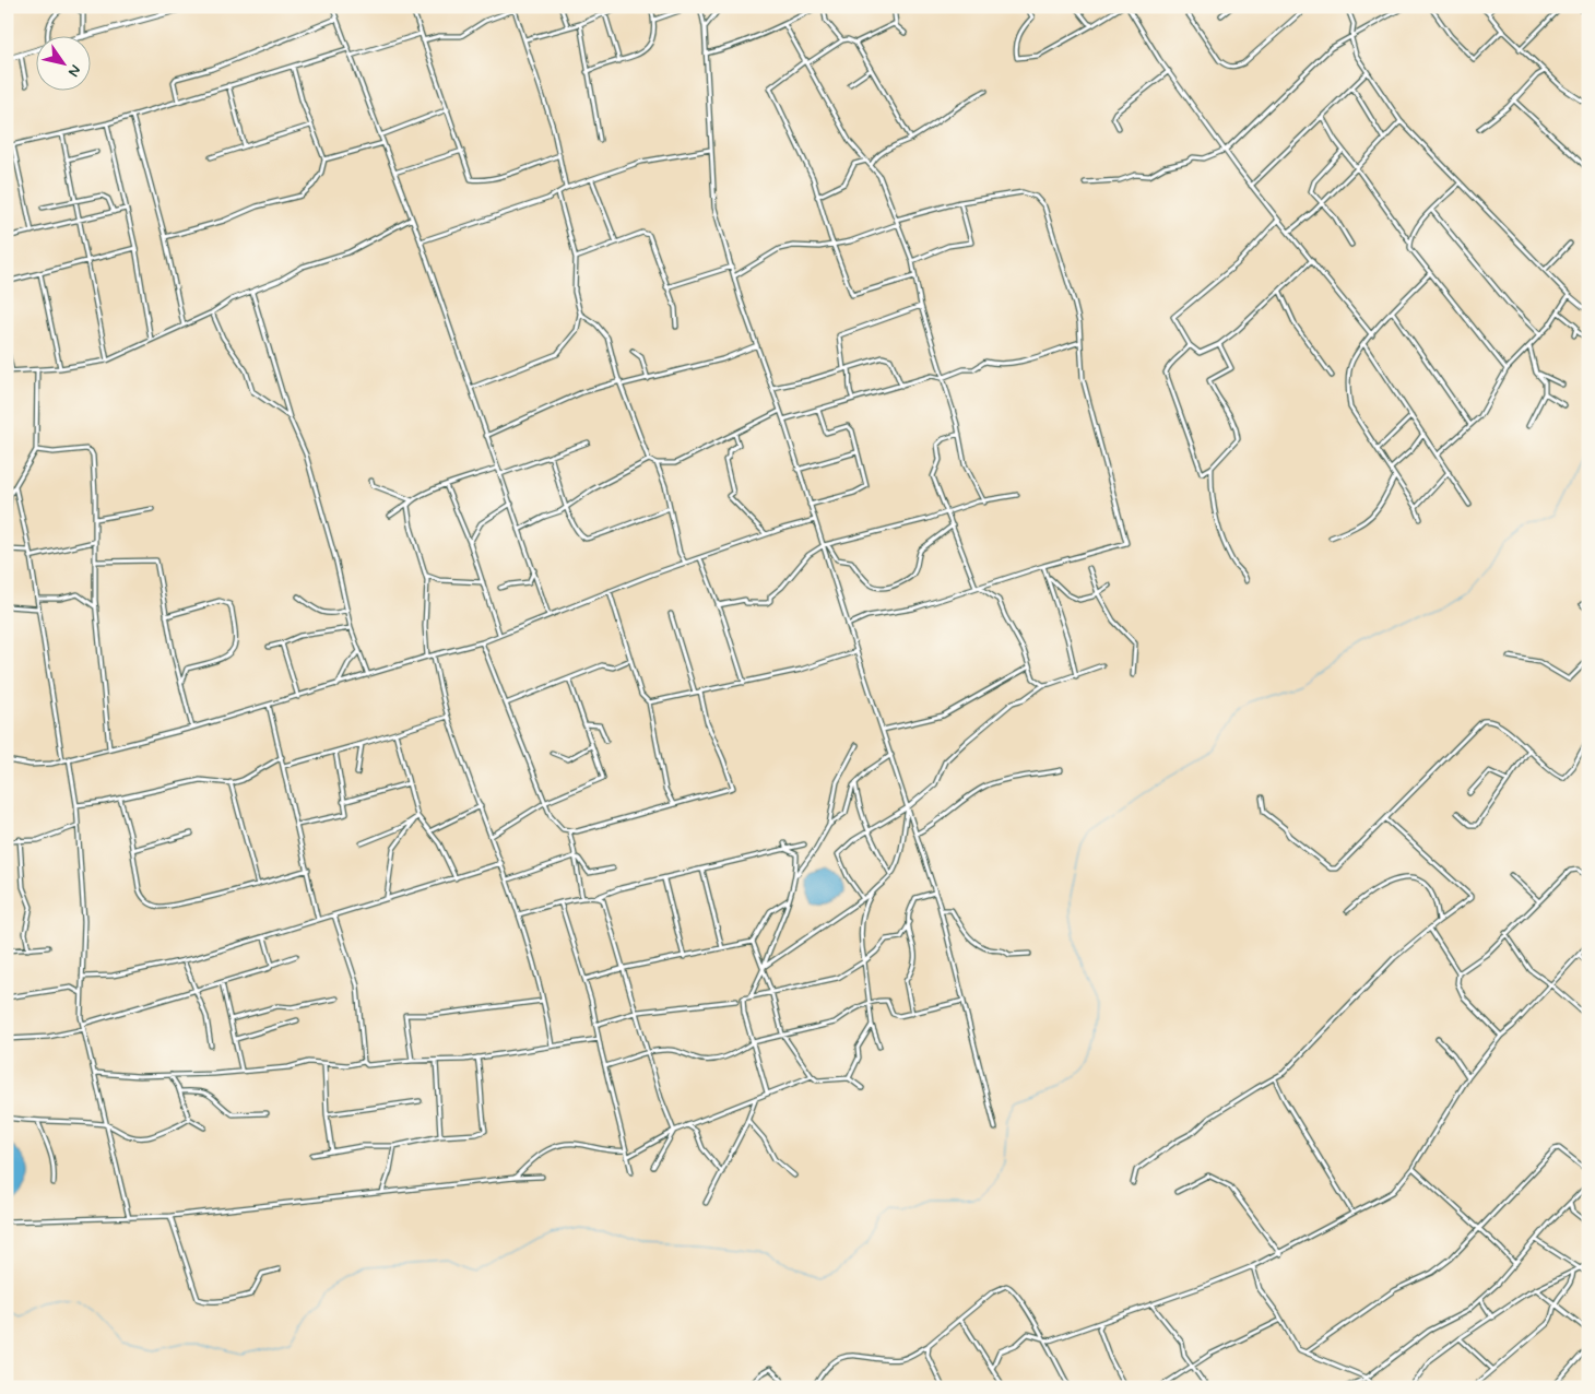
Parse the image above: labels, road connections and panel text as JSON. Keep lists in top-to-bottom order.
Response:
{
  "north": "bottom right"
}
